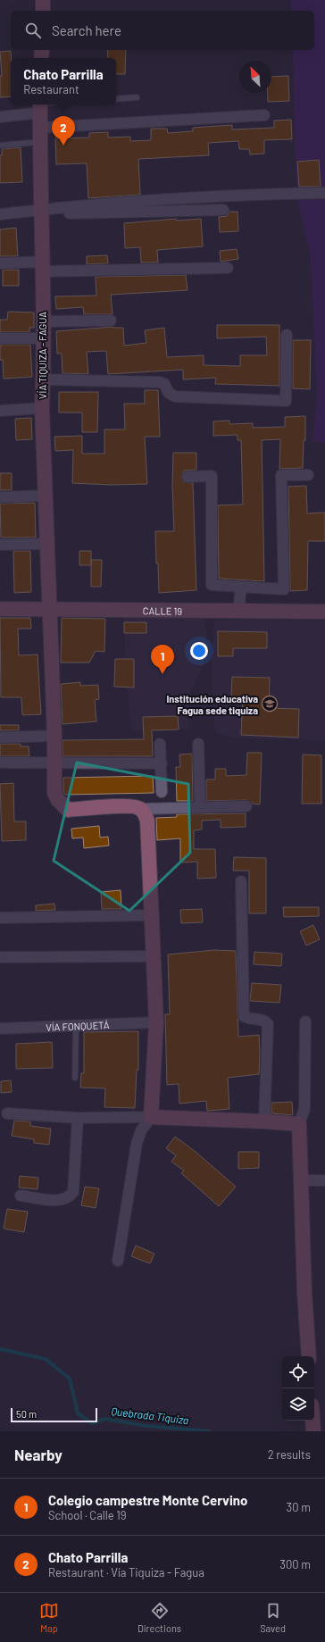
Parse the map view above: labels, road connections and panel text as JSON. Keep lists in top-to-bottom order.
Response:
{
  "streets": {
    "street": ["VÍA TIQUIZA - FAGUA", "CALLE 19", "VÍA FONQUETÁ"]
  },
  "crossings": [
    ["VÍA TIQUIZA - FAGUA", "CALLE 19"]
  ],
  "water": ["Quebrada Tiquiza"],
  "places": {
    "school or university": ["Institución educativa Fagua sede tiquiza"]
  },
  "scale_bar": "50 m",
  "north": "top left",
  "page": {
    "search": "Search here",
    "popup": ["Chato Parrilla", "Restaurant"],
    "pins": ["2", "1"],
    "scale": "50 m",
    "heading": ["Nearby", "2 results"],
    "list": [
      {
        "mark": "1",
        "name": "Colegio campestre Monte Cervino",
        "note": "School · Calle 19",
        "value": "30 m"
      },
      {
        "mark": "2",
        "name": "Chato Parrilla",
        "note": "Restaurant · Vía Tiquiza - Fagua",
        "value": "300 m"
      }
    ],
    "nav": ["Map", "Directions", "Saved"]
  }
}
